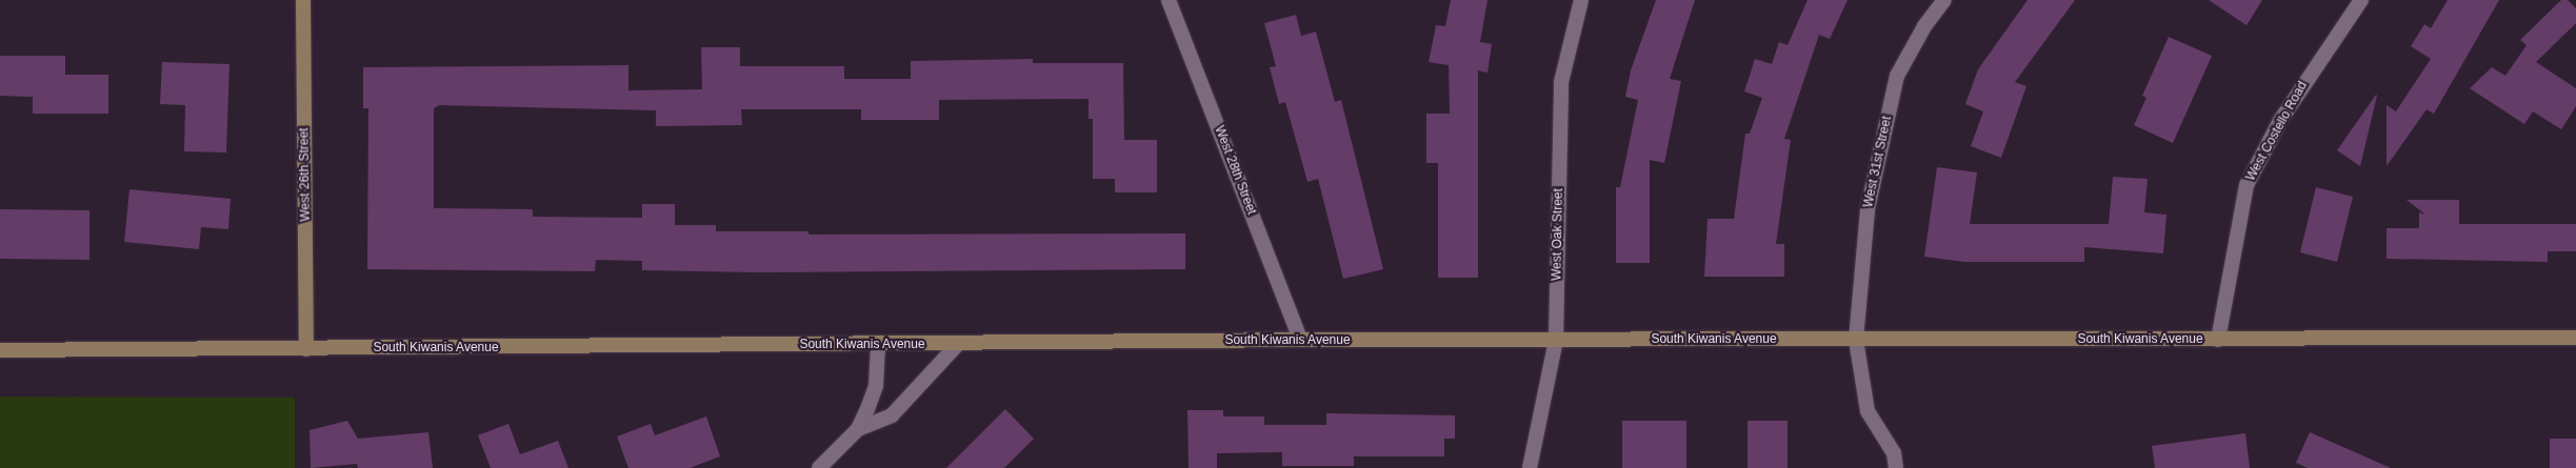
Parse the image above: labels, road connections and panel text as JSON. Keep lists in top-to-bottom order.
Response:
{
  "streets": {
    "main road": ["West 26th Street", "South Kiwanis Avenue"],
    "street": [
      "West Costello Road",
      "West 31st Street",
      "West 28th Street",
      "West Oak Street"
    ]
  },
  "crossings": [
    ["West Costello Road", "South Kiwanis Avenue"],
    ["West 31st Street", "South Kiwanis Avenue"],
    ["West 28th Street", "South Kiwanis Avenue"],
    ["West 26th Street", "South Kiwanis Avenue"],
    ["West Oak Street", "South Kiwanis Avenue"]
  ]
}
